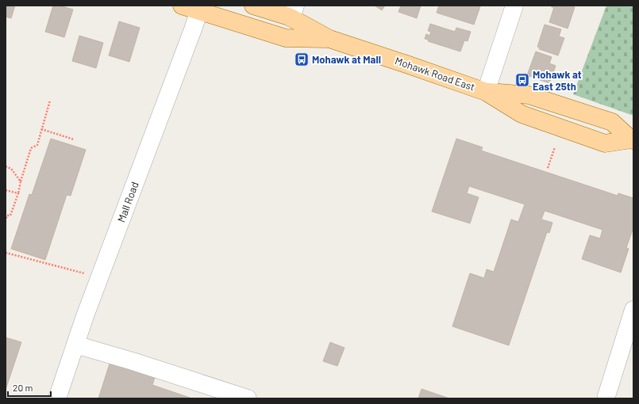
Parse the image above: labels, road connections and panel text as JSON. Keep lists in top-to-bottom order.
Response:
{
  "streets": {
    "main road": ["Mohawk Road East"],
    "street": ["Mall Road"]
  },
  "crossings": [
    ["Mohawk Road East", "Mall Road"]
  ],
  "places": {
    "bus stop": ["Mohawk at Mall", "Mohawk at East 25th"]
  },
  "scale_bar": "20 m"
}
